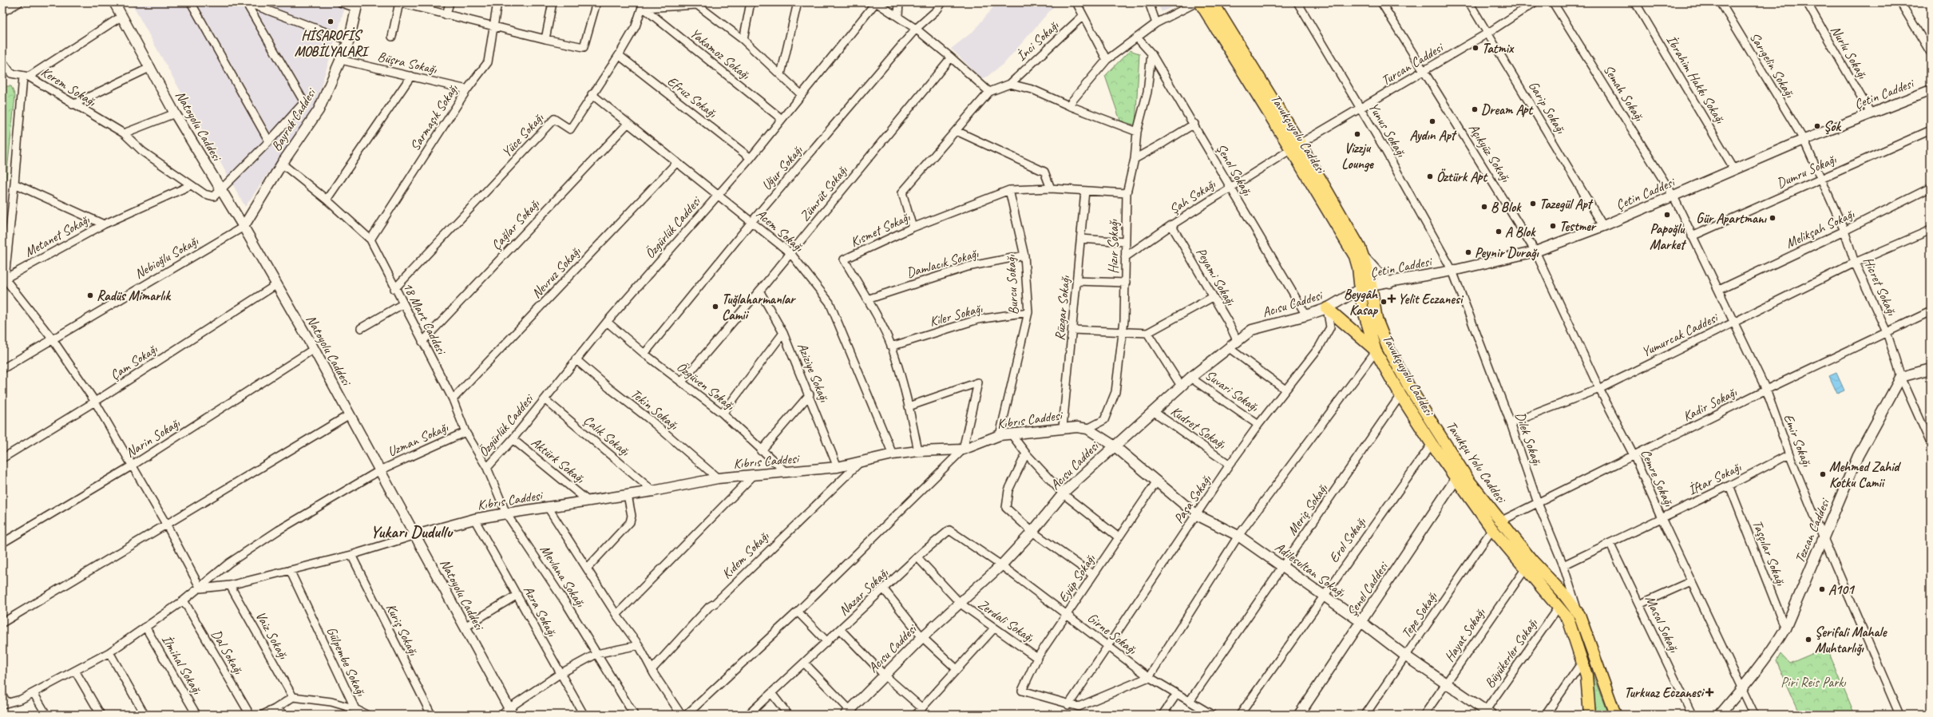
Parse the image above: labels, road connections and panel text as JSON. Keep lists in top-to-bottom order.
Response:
{
  "streets": {
    "main road": ["Tavukçuyolu Caddesi", "Tavukçu Yolu Caddesi"],
    "street": [
      "İnci Sokağı",
      "Nurlu Sokağı",
      "Yakamoz Sokağı",
      "Büşra Sokağı",
      "Turcan Caddesi",
      "Sarıgelin Sokağı",
      "İbrahim Hakkı Sokağı",
      "Kerem Sokağı",
      "Semah Sokağı",
      "Çetin Caddesi",
      "Efruz Sokağı",
      "Garip Sokağı",
      "Sarmaşık Sokağı",
      "Bayrak Caddesi",
      "Natoyolu Caddesi",
      "Yunus Sokağı",
      "Yüce Sokağı",
      "Açıkyüz Sokağı",
      "Uğur Sokağı",
      "Şenol Sokağı",
      "Dumru Sokağı",
      "Zümrüt Sokağı",
      "Şah Sokağı",
      "Çağlar Sokağı",
      "Özgürlük Caddesi",
      "Melikşah Sokağı",
      "Kısmet Sokağı",
      "Acem Sokağı",
      "Metanet Sokağı",
      "Hızır Sokağı",
      "Nebioğlu Sokağı",
      "Damlacık Sokağı",
      "Nevruz Sokağı",
      "Peyami Sokağı",
      "Burcu Sokağı",
      "Hicret Sokağı",
      "Acısu Caddesi",
      "Rüzgar Sokağı",
      "Kiler Sokağı",
      "18 Mart Caddesi",
      "Yumurcak Caddesi",
      "Çam Sokağı",
      "Aziziye Sokağı",
      "Özgüven Sokağı",
      "Suvari Sokağı",
      "Kadir Sokağı",
      "Tekin Sokağı",
      "Kıbrıs Caddesi",
      "Kudret Sokağı",
      "Çalık Sokağı",
      "Narin Sokağı",
      "Dilek Sokağı",
      "Uzman Sokağı",
      "Emir Sokağı",
      "Aktürk Sokağı",
      "Cemre Sokağı",
      "İftar Sokağı",
      "Paşa Sokağı",
      "Meriç Sokağı",
      "Tezcan Caddesi",
      "Erol Sokağı",
      "Taşçılar Sokağı",
      "Kıdem Sokağı",
      "Adilesultan Sokağı",
      "Mevlana Sokağı",
      "Eyüp Sokağı",
      "Şenel Caddesi",
      "Nazar Sokağı",
      "Azra Sokağı",
      "Tepe Sokağı",
      "Zerdali Sokağı",
      "Masal Sokağı",
      "Kuriş Sokağı",
      "Girne Sokağı",
      "Vaiz Sokağı",
      "Hayat Sokağı",
      "Dal Sokağı",
      "Büyükerler Sokağı",
      "Gülpembe Sokağı",
      "İlmihal Sokağı"
    ]
  },
  "crossings": [
    ["Nurlu Sokağı", "Çetin Caddesi"],
    ["Yakamoz Sokağı", "Yüce Sokağı"],
    ["Yakamoz Sokağı", "Özgürlük Caddesi"],
    ["Büşra Sokağı", "Sarmaşık Sokağı"],
    ["Büşra Sokağı", "Bayrak Caddesi"],
    ["Turcan Caddesi", "Garip Sokağı"],
    ["Turcan Caddesi", "Yunus Sokağı"],
    ["Turcan Caddesi", "Tavukçuyolu Caddesi"],
    ["Turcan Caddesi", "Açıkyüz Sokağı"],
    ["Turcan Caddesi", "Şah Sokağı"],
    ["Turcan Caddesi", "Tavukçu Yolu Caddesi"],
    ["Sarıgelin Sokağı", "Çetin Caddesi"],
    ["Sarıgelin Sokağı", "Hicret Sokağı"],
    ["İbrahim Hakkı Sokağı", "Çetin Caddesi"],
    ["Kerem Sokağı", "Natoyolu Caddesi"],
    ["Kerem Sokağı", "Metanet Sokağı"],
    ["Semah Sokağı", "Çetin Caddesi"],
    ["Semah Sokağı", "Emir Sokağı"],
    ["Çetin Caddesi", "Garip Sokağı"],
    ["Çetin Caddesi", "Yunus Sokağı"],
    ["Çetin Caddesi", "Tavukçuyolu Caddesi"],
    ["Çetin Caddesi", "Açıkyüz Sokağı"],
    ["Çetin Caddesi", "Hicret Sokağı"],
    ["Çetin Caddesi", "Acısu Caddesi"],
    ["Çetin Caddesi", "Dilek Sokağı"],
    ["Çetin Caddesi", "Emir Sokağı"],
    ["Çetin Caddesi", "Tavukçu Yolu Caddesi"],
    ["Çetin Caddesi", "Cemre Sokağı"],
    ["Efruz Sokağı", "Yüce Sokağı"],
    ["Efruz Sokağı", "Özgürlük Caddesi"],
    ["Sarmaşık Sokağı", "18 Mart Caddesi"],
    ["Bayrak Caddesi", "Natoyolu Caddesi"],
    ["Bayrak Caddesi", "Nebioğlu Sokağı"],
    ["Bayrak Caddesi", "18 Mart Caddesi"],
    ["Natoyolu Caddesi", "Nebioğlu Sokağı"],
    ["Natoyolu Caddesi", "Çam Sokağı"],
    ["Natoyolu Caddesi", "Kıbrıs Caddesi"],
    ["Natoyolu Caddesi", "Narin Sokağı"],
    ["Natoyolu Caddesi", "Uzman Sokağı"],
    ["Yunus Sokağı", "Dilek Sokağı"],
    ["Tavukçuyolu Caddesi", "Şah Sokağı"],
    ["Tavukçuyolu Caddesi", "Acısu Caddesi"],
    ["Tavukçuyolu Caddesi", "Kadir Sokağı"],
    ["Tavukçuyolu Caddesi", "Tavukçu Yolu Caddesi"],
    ["Tavukçuyolu Caddesi", "Meriç Sokağı"],
    ["Tavukçuyolu Caddesi", "Erol Sokağı"],
    ["Tavukçuyolu Caddesi", "Şenel Caddesi"],
    ["Tavukçuyolu Caddesi", "Tepe Sokağı"],
    ["Tavukçuyolu Caddesi", "Hayat Sokağı"],
    ["Tavukçuyolu Caddesi", "Büyükerler Sokağı"],
    ["Yüce Sokağı", "Acem Sokağı"],
    ["Yüce Sokağı", "18 Mart Caddesi"],
    ["Açıkyüz Sokağı", "Cemre Sokağı"],
    ["Uğur Sokağı", "Acem Sokağı"],
    ["Uğur Sokağı", "Özgüven Sokağı"],
    ["Şenol Sokağı", "Şah Sokağı"],
    ["Şenol Sokağı", "Hızır Sokağı"],
    ["Şenol Sokağı", "Acısu Caddesi"],
    ["Dumru Sokağı", "Hicret Sokağı"],
    ["Dumru Sokağı", "Emir Sokağı"],
    ["Zümrüt Sokağı", "Acem Sokağı"],
    ["Zümrüt Sokağı", "Aziziye Sokağı"],
    ["Zümrüt Sokağı", "Özgüven Sokağı"],
    ["Şah Sokağı", "Hızır Sokağı"],
    ["Şah Sokağı", "Peyami Sokağı"],
    ["Şah Sokağı", "Tavukçu Yolu Caddesi"],
    ["Çağlar Sokağı", "Acem Sokağı"],
    ["Çağlar Sokağı", "18 Mart Caddesi"],
    ["Özgürlük Caddesi", "Acem Sokağı"],
    ["Özgürlük Caddesi", "18 Mart Caddesi"],
    ["Özgürlük Caddesi", "Özgüven Sokağı"],
    ["Özgürlük Caddesi", "Tekin Sokağı"],
    ["Özgürlük Caddesi", "Çalık Sokağı"],
    ["Özgürlük Caddesi", "Aktürk Sokağı"],
    ["Melikşah Sokağı", "Hicret Sokağı"],
    ["Melikşah Sokağı", "Emir Sokağı"],
    ["Kısmet Sokağı", "Hızır Sokağı"],
    ["Kısmet Sokağı", "Damlacık Sokağı"],
    ["Kısmet Sokağı", "Burcu Sokağı"],
    ["Kısmet Sokağı", "Rüzgar Sokağı"],
    ["Kısmet Sokağı", "Kiler Sokağı"],
    ["Kısmet Sokağı", "Kıbrıs Caddesi"],
    ["Acem Sokağı", "Nevruz Sokağı"],
    ["Acem Sokağı", "Kıbrıs Caddesi"],
    ["Hızır Sokağı", "Kıbrıs Caddesi"],
    ["Damlacık Sokağı", "Burcu Sokağı"],
    ["Nevruz Sokağı", "18 Mart Caddesi"],
    ["Peyami Sokağı", "Acısu Caddesi"],
    ["Burcu Sokağı", "Kiler Sokağı"],
    ["Burcu Sokağı", "Kıbrıs Caddesi"],
    ["Hicret Sokağı", "Yumurcak Caddesi"],
    ["Hicret Sokağı", "Kadir Sokağı"],
    ["Hicret Sokağı", "Tezcan Caddesi"],
    ["Acısu Caddesi", "Suvari Sokağı"],
    ["Acısu Caddesi", "Kıbrıs Caddesi"],
    ["Acısu Caddesi", "Kudret Sokağı"],
    ["Acısu Caddesi", "Paşa Sokağı"],
    ["Acısu Caddesi", "Adilesultan Sokağı"],
    ["Acısu Caddesi", "Nazar Sokağı"],
    ["Acısu Caddesi", "Zerdali Sokağı"],
    ["Acısu Caddesi", "Girne Sokağı"],
    ["Rüzgar Sokağı", "Kıbrıs Caddesi"],
    ["18 Mart Caddesi", "Kıbrıs Caddesi"],
    ["18 Mart Caddesi", "Uzman Sokağı"],
    ["18 Mart Caddesi", "Mevlana Sokağı"],
    ["Yumurcak Caddesi", "Dilek Sokağı"],
    ["Yumurcak Caddesi", "Emir Sokağı"],
    ["Yumurcak Caddesi", "Cemre Sokağı"],
    ["Aziziye Sokağı", "Kıbrıs Caddesi"],
    ["Özgüven Sokağı", "Kıbrıs Caddesi"],
    ["Suvari Sokağı", "Paşa Sokağı"],
    ["Kadir Sokağı", "Dilek Sokağı"],
    ["Kadir Sokağı", "Emir Sokağı"],
    ["Kadir Sokağı", "Tavukçu Yolu Caddesi"],
    ["Kadir Sokağı", "Cemre Sokağı"],
    ["Kadir Sokağı", "Tepe Sokağı"],
    ["Tekin Sokağı", "Kıbrıs Caddesi"],
    ["Kıbrıs Caddesi", "Çalık Sokağı"],
    ["Kıbrıs Caddesi", "Aktürk Sokağı"],
    ["Kıbrıs Caddesi", "Kıdem Sokağı"],
    ["Kıbrıs Caddesi", "Adilesultan Sokağı"],
    ["Kıbrıs Caddesi", "Mevlana Sokağı"],
    ["Kıbrıs Caddesi", "Azra Sokağı"],
    ["Kudret Sokağı", "Paşa Sokağı"],
    ["Dilek Sokağı", "Tavukçu Yolu Caddesi"],
    ["Dilek Sokağı", "İftar Sokağı"],
    ["Uzman Sokağı", "Dal Sokağı"],
    ["Uzman Sokağı", "İlmihal Sokağı"],
    ["Emir Sokağı", "İftar Sokağı"],
    ["Emir Sokağı", "Tezcan Caddesi"],
    ["Tavukçu Yolu Caddesi", "Tepe Sokağı"],
    ["Cemre Sokağı", "İftar Sokağı"],
    ["Cemre Sokağı", "Tezcan Caddesi"],
    ["İftar Sokağı", "Taşçılar Sokağı"],
    ["İftar Sokağı", "Masal Sokağı"],
    ["Paşa Sokağı", "Adilesultan Sokağı"],
    ["Paşa Sokağı", "Eyüp Sokağı"],
    ["Paşa Sokağı", "Girne Sokağı"],
    ["Meriç Sokağı", "Adilesultan Sokağı"],
    ["Meriç Sokağı", "Girne Sokağı"],
    ["Tezcan Caddesi", "Taşçılar Sokağı"],
    ["Erol Sokağı", "Adilesultan Sokağı"],
    ["Adilesultan Sokağı", "Eyüp Sokağı"],
    ["Adilesultan Sokağı", "Şenel Caddesi"],
    ["Adilesultan Sokağı", "Tepe Sokağı"],
    ["Adilesultan Sokağı", "Hayat Sokağı"],
    ["Adilesultan Sokağı", "Büyükerler Sokağı"],
    ["Eyüp Sokağı", "Zerdali Sokağı"],
    ["Eyüp Sokağı", "Girne Sokağı"],
    ["Nazar Sokağı", "Zerdali Sokağı"],
    ["Nazar Sokağı", "Girne Sokağı"],
    ["Vaiz Sokağı", "Gülpembe Sokağı"]
  ],
  "districts": ["Yukarı Dudullu"],
  "parks": ["Piri Reis Parkı"],
  "places": {
    "other": [
      "HİSAROFİS MOBİLYALARI",
      "Tatmix",
      "Dream Apt",
      "Aydın Apt",
      "Şok",
      "Vizzju Lounge",
      "Öztürk Apt",
      "Tazegül Apt",
      "B Blok",
      "Papoğlu Market",
      "Gür Apartmanı",
      "Testmer",
      "A Blok",
      "Peynir Durağı",
      "Radüs Mimarlık",
      "Beygâh Kasap",
      "Tuğlaharmanlar Camii",
      "Mehmed Zahid Kotku Camii",
      "A101",
      "Şerifali Mahale Muhtarlığı"
    ],
    "health": ["Yelit Eczanesi", "Turkuaz Eczanesi"]
  }
}
